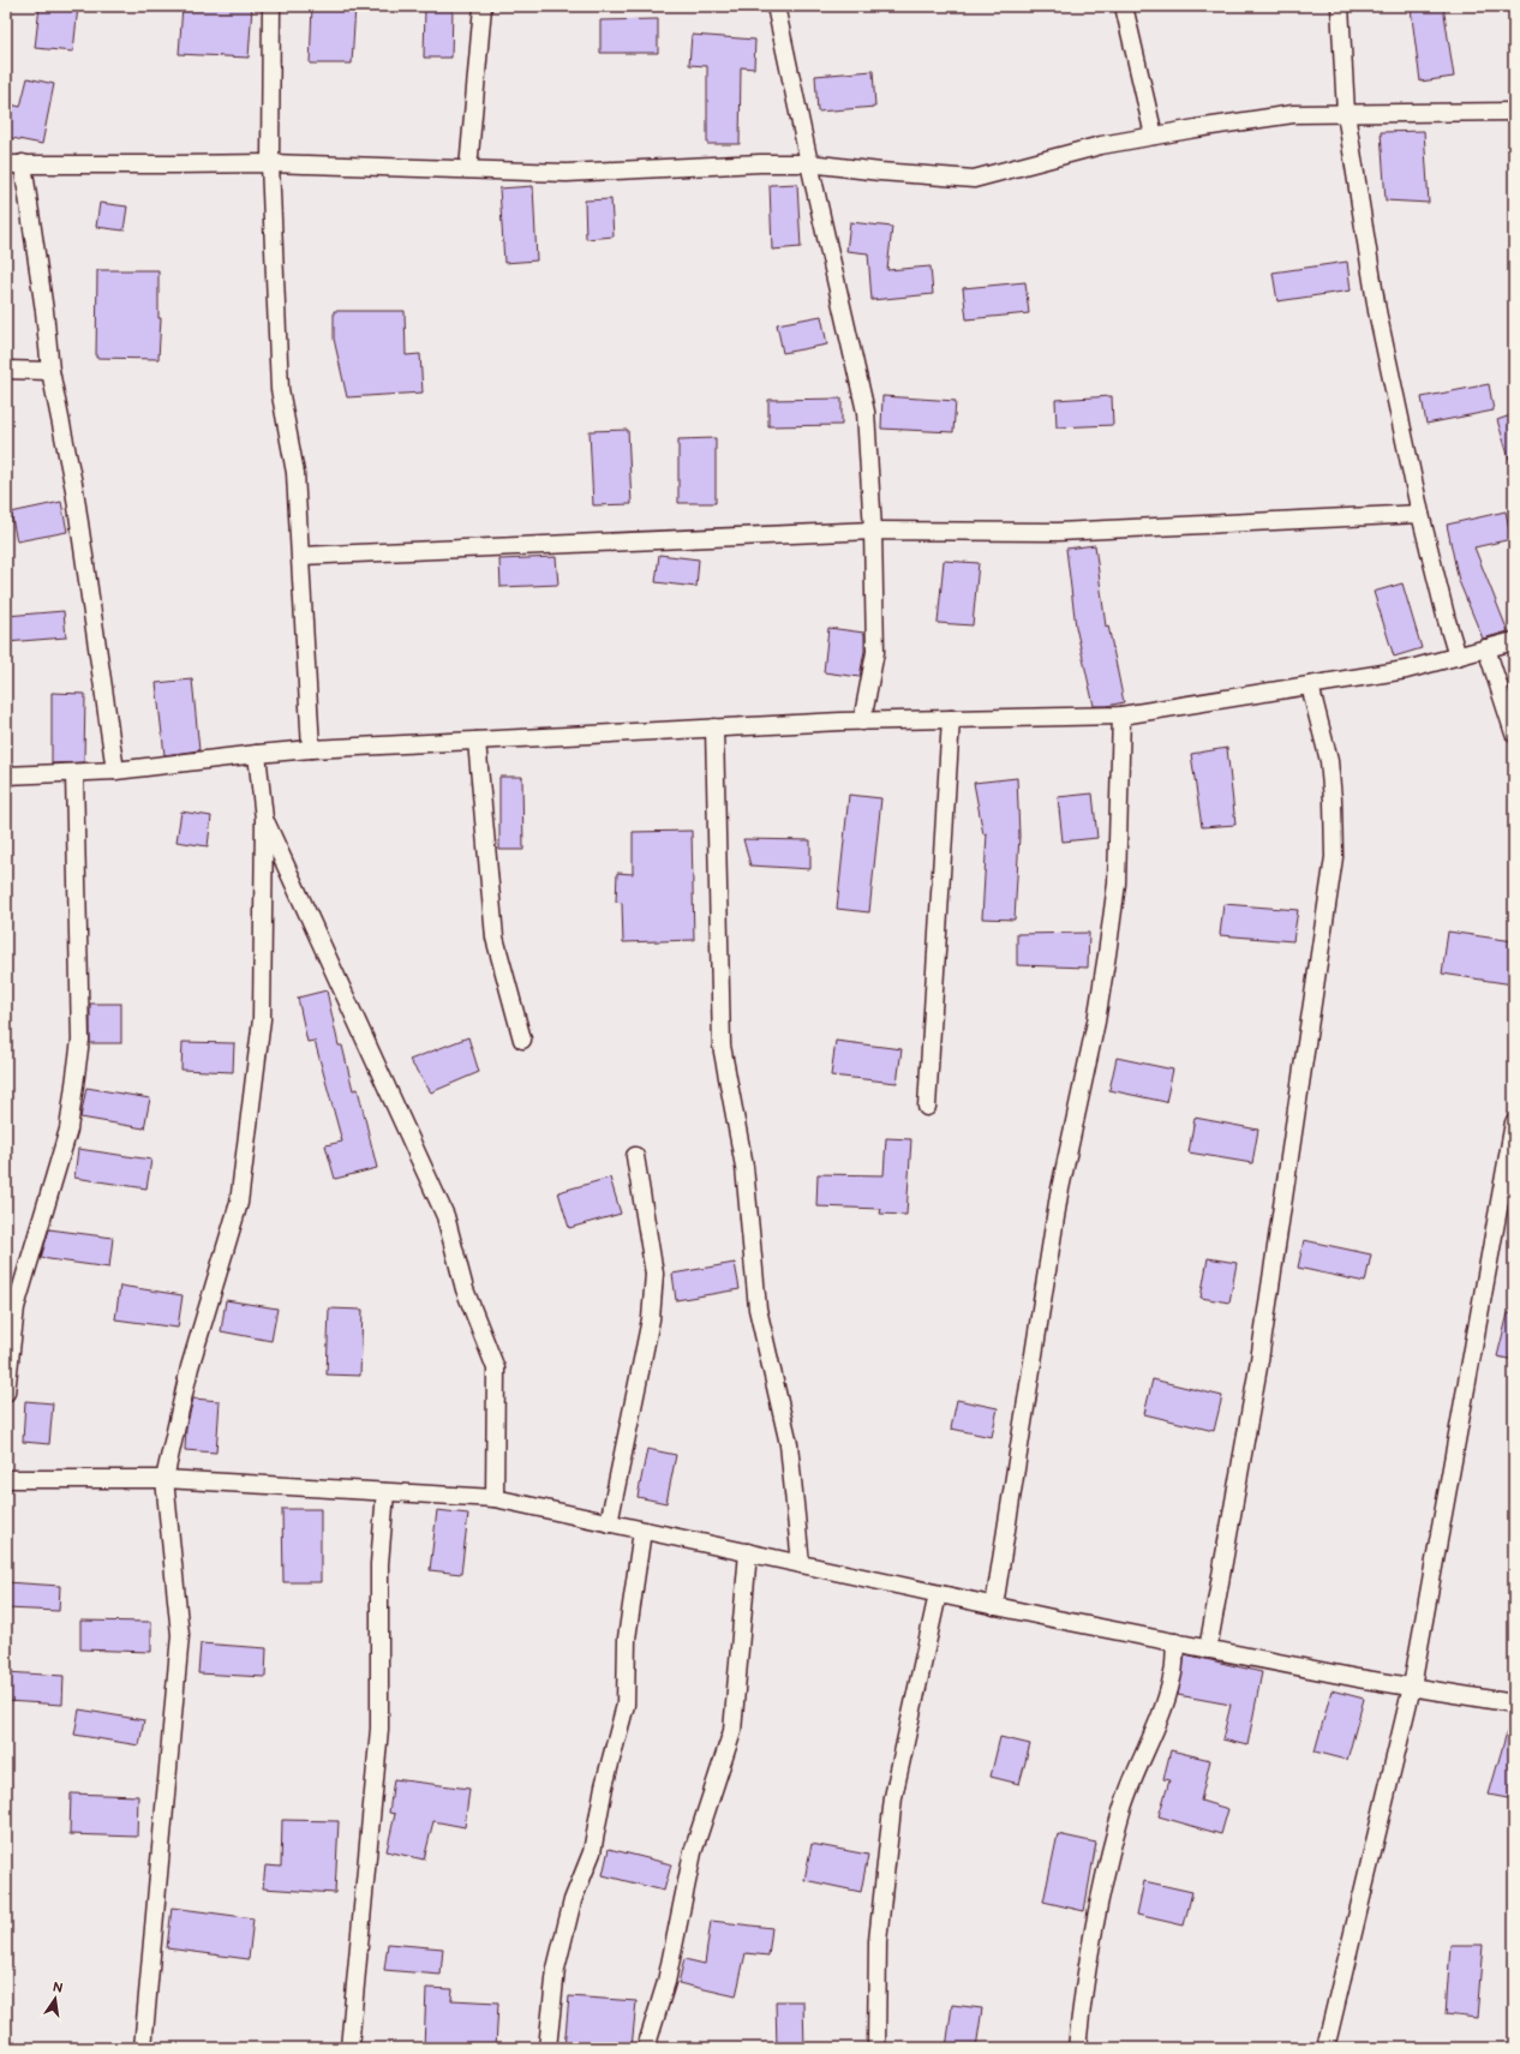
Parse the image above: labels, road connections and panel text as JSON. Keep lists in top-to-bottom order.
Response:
{
  "north": "top"
}
